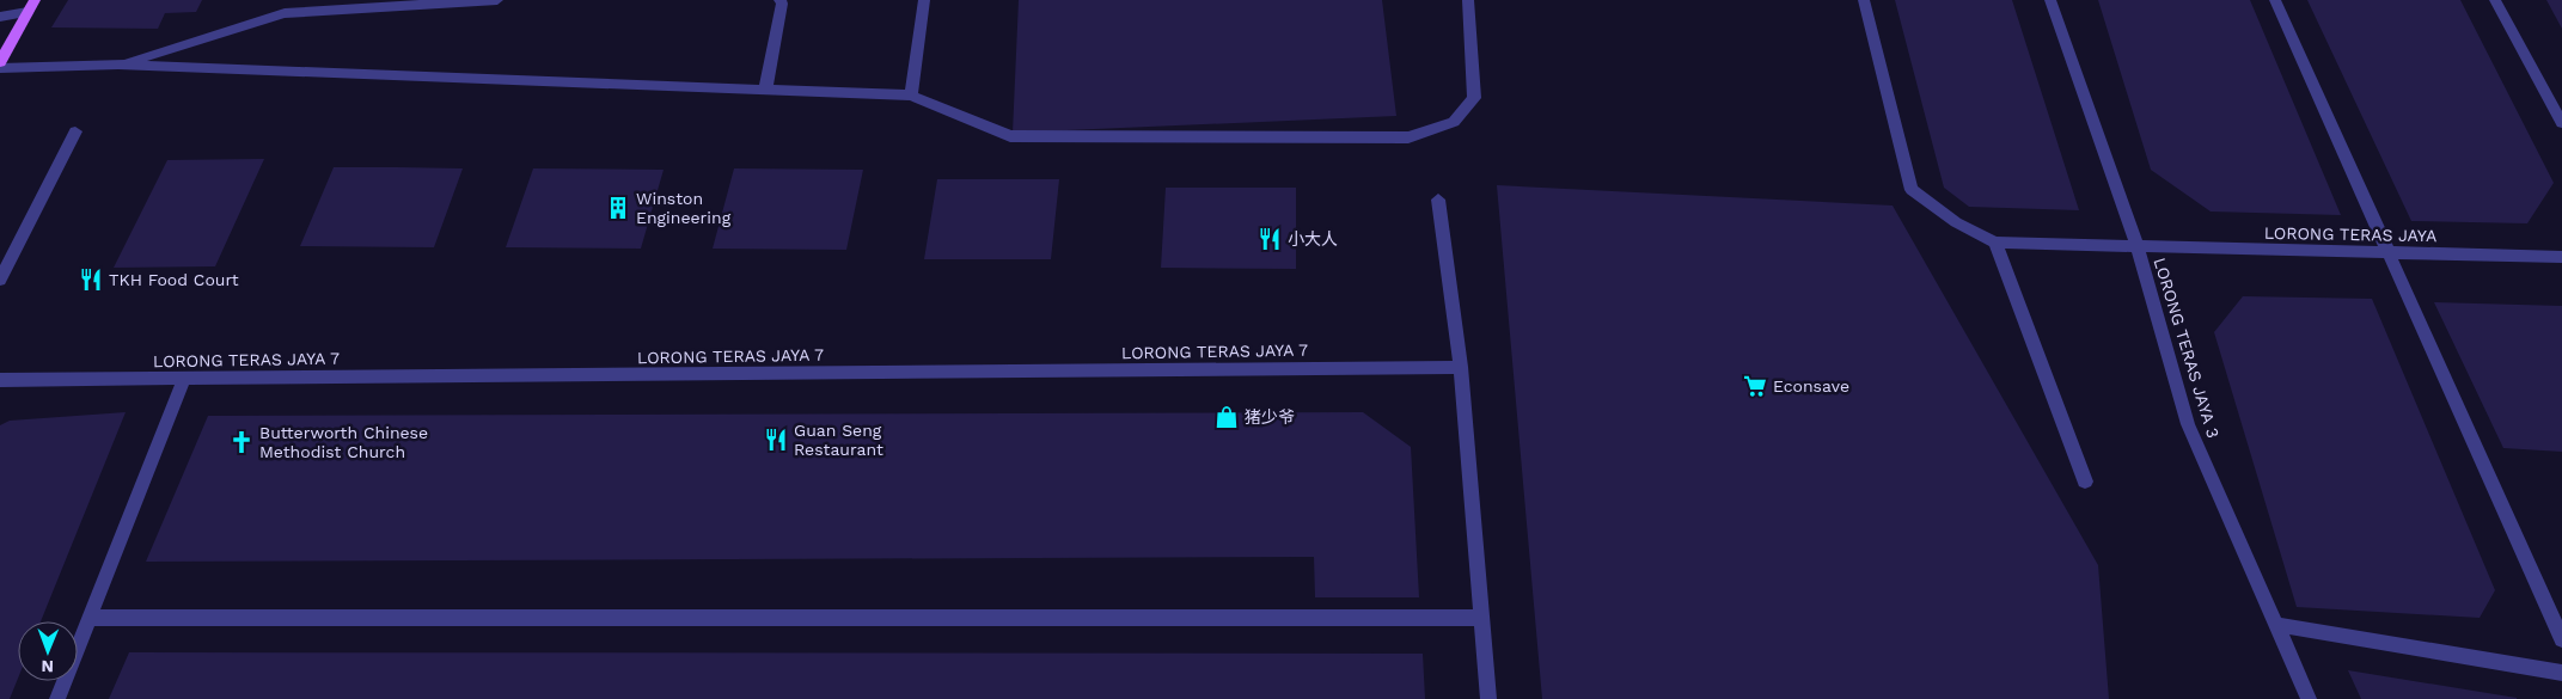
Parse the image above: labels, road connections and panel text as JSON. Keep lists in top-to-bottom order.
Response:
{
  "streets": {
    "street": ["LORONG TERAS JAYA", "LORONG TERAS JAYA 3", "LORONG TERAS JAYA 7"]
  },
  "crossings": [
    ["LORONG TERAS JAYA", "LORONG TERAS JAYA 3"]
  ],
  "places": {
    "building": ["Winston Engineering"],
    "restaurant": ["小大人", "TKH Food Court", "Guan Seng Restaurant"],
    "supermarket": ["Econsave"],
    "shop": ["猪少爷"],
    "church": ["Butterworth Chinese Methodist Church"]
  },
  "north": "bottom"
}
